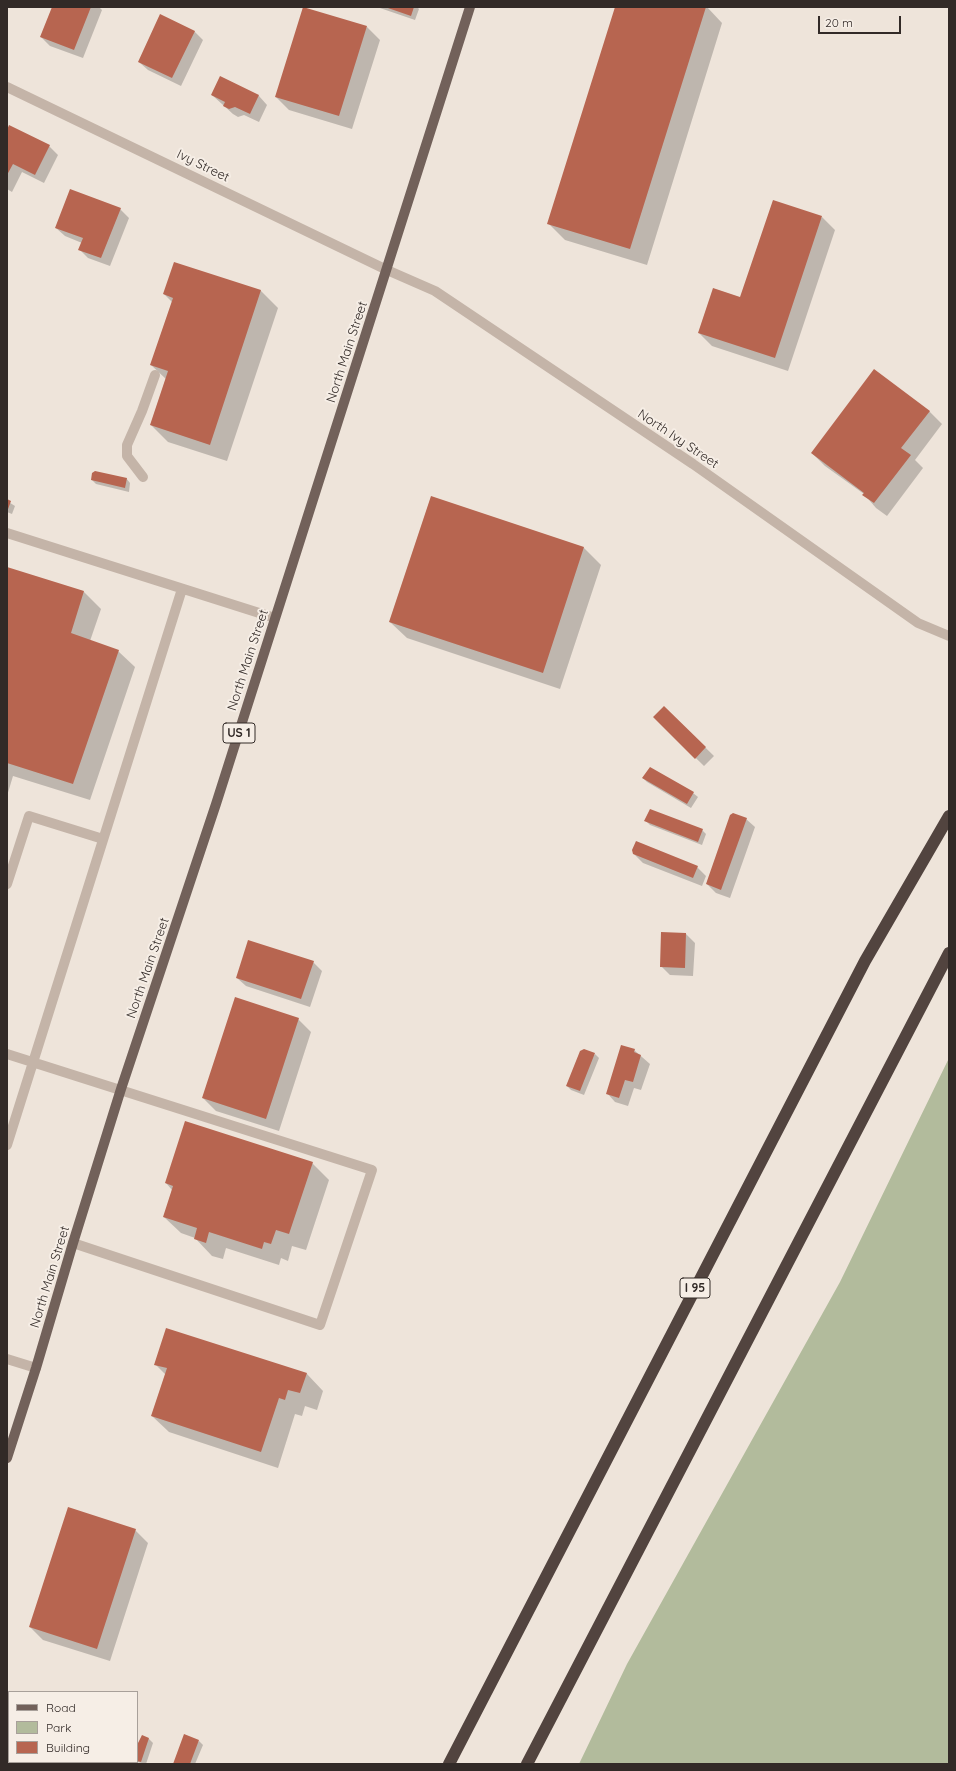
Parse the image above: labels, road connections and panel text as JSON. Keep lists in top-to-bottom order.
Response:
{
  "streets": {
    "highway": ["I 95"],
    "main road": ["North Main Street", "US 1"],
    "street": ["Ivy Street", "North Ivy Street"]
  },
  "crossings": [
    ["Ivy Street", "North Main Street"],
    ["Ivy Street", "North Ivy Street"],
    ["North Main Street", "North Ivy Street"]
  ],
  "legend": ["Road", "Park", "Building"],
  "scale_bar": "20 m"
}
